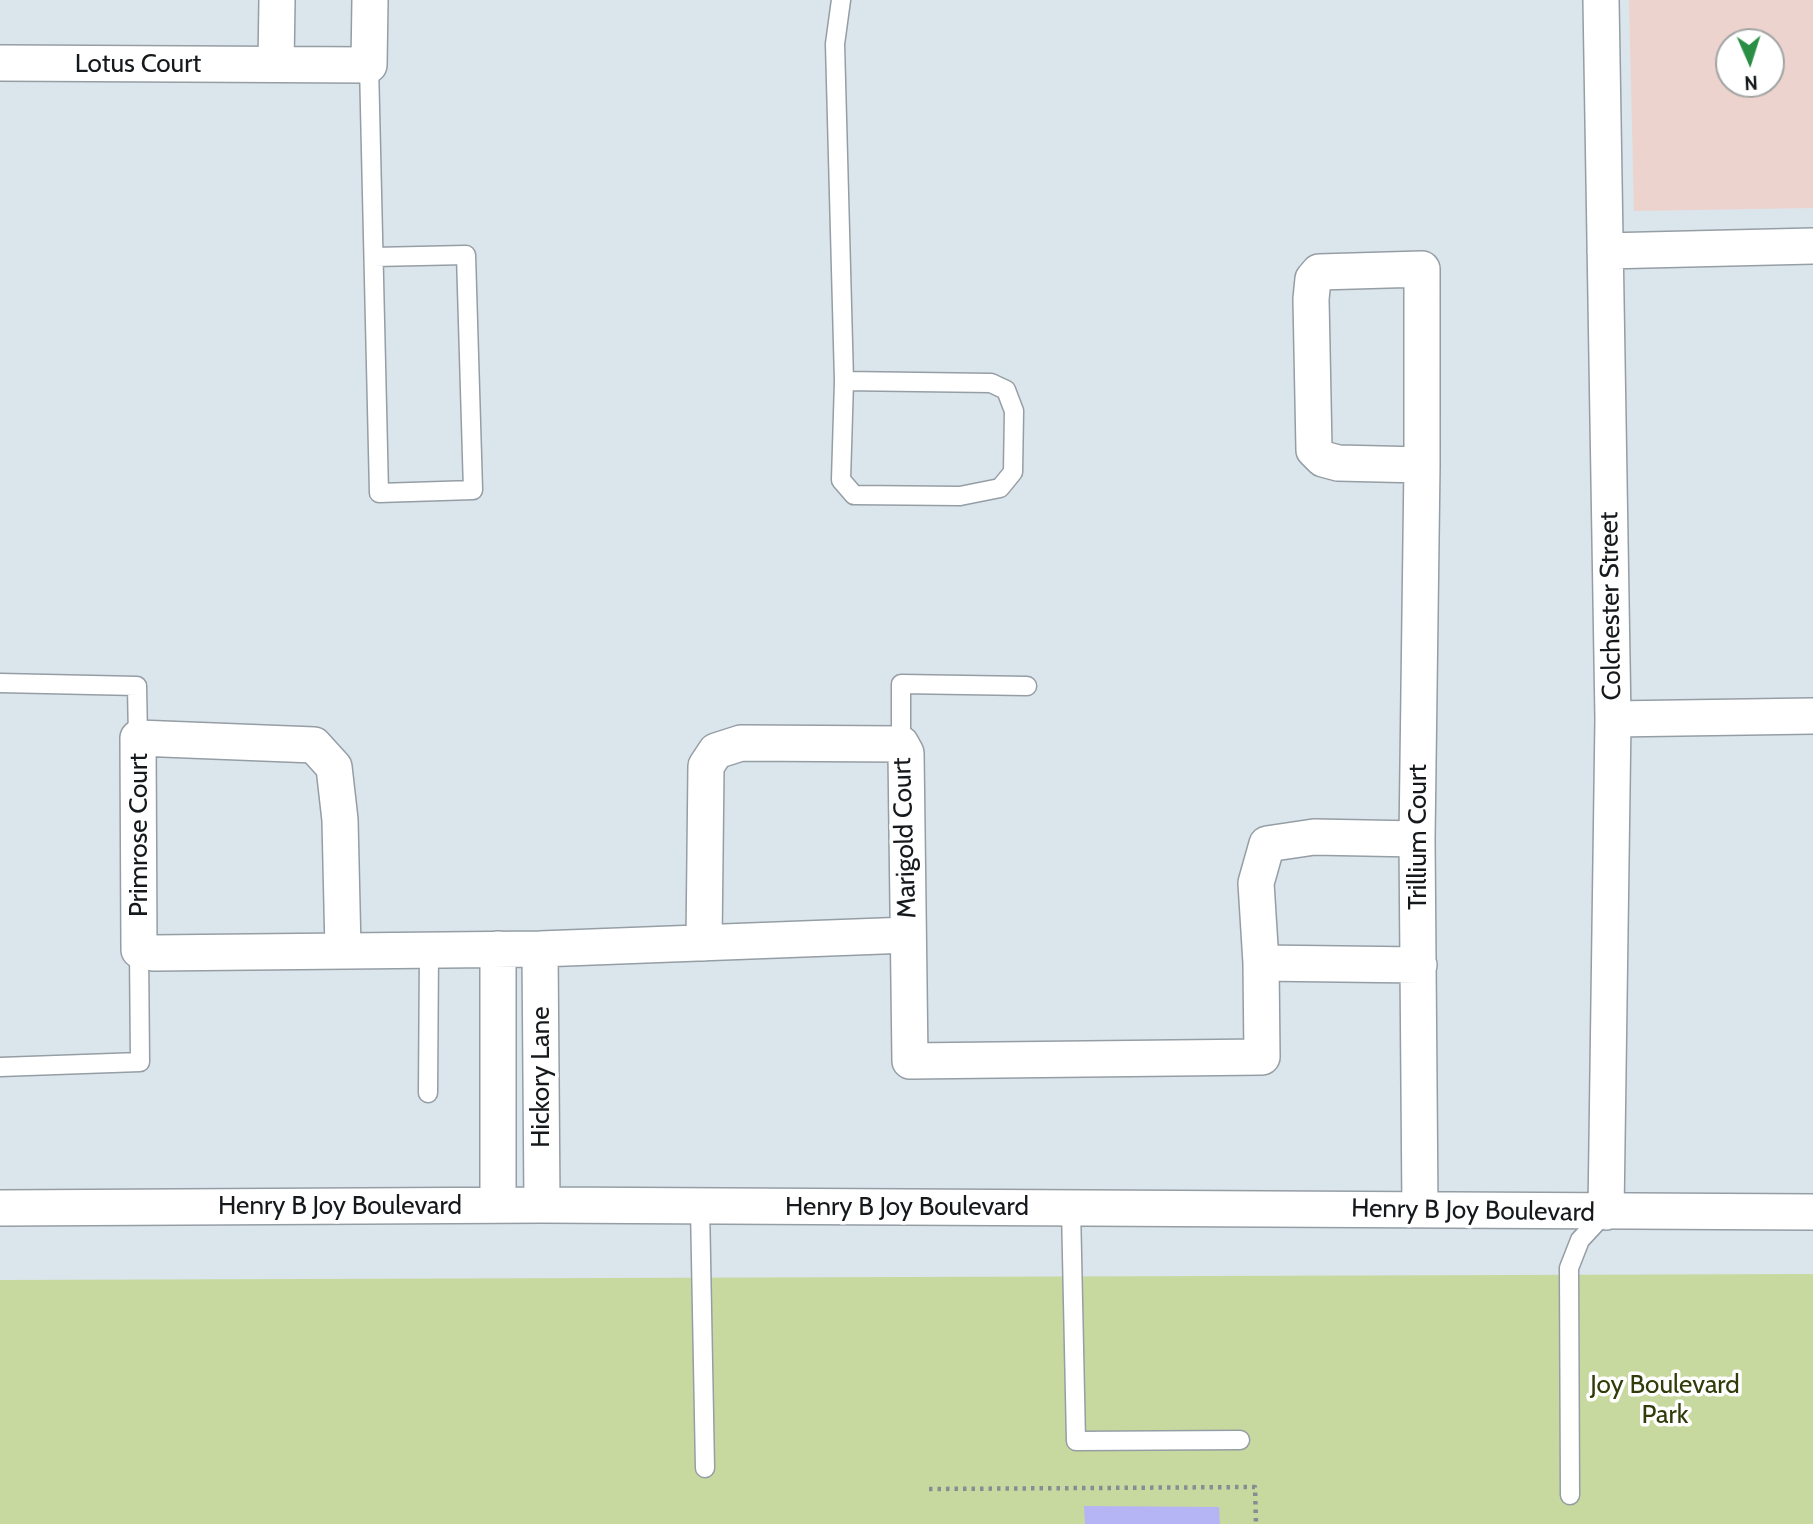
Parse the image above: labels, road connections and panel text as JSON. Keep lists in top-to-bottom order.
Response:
{
  "streets": {
    "street": [
      "Lotus Court",
      "Colchester Street",
      "Primrose Court",
      "Trillium Court",
      "Marigold Court",
      "Hickory Lane",
      "Henry B Joy Boulevard"
    ]
  },
  "crossings": [
    ["Colchester Street", "Henry B Joy Boulevard"],
    ["Primrose Court", "Marigold Court"],
    ["Primrose Court", "Hickory Lane"],
    ["Trillium Court", "Marigold Court"],
    ["Trillium Court", "Henry B Joy Boulevard"],
    ["Marigold Court", "Hickory Lane"],
    ["Hickory Lane", "Henry B Joy Boulevard"]
  ],
  "parks": ["Joy Boulevard Park"],
  "north": "bottom"
}
